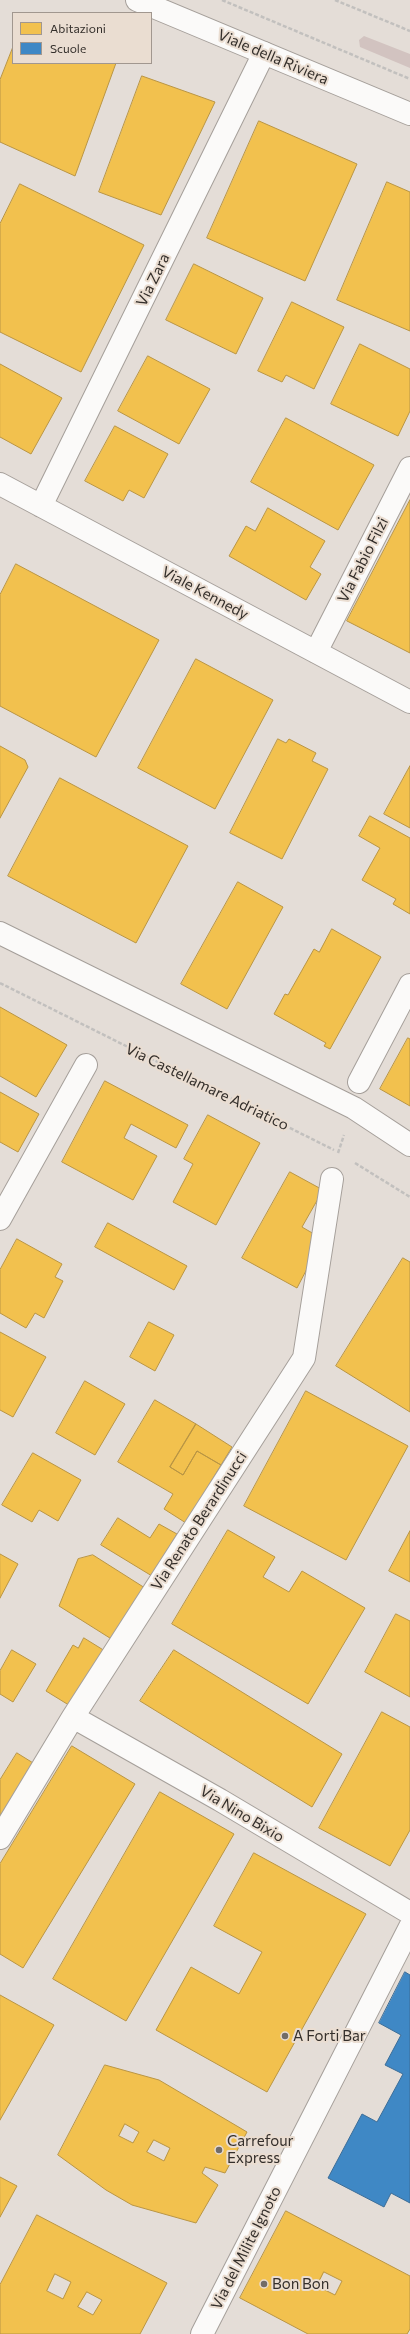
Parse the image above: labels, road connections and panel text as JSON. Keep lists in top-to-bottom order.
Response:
{
  "streets": {
    "street": [
      "Viale della Riviera",
      "Via Zara",
      "Via Fabio Filzi",
      "Viale Kennedy",
      "Via Renato Berardinucci",
      "Via Nino Bixio",
      "Via del Milite Ignoto"
    ],
    "path": ["Via Castellamare Adriatico"]
  },
  "crossings": [
    ["Viale della Riviera", "Via Zara"],
    ["Via Zara", "Viale Kennedy"],
    ["Via Fabio Filzi", "Viale Kennedy"],
    ["Via Renato Berardinucci", "Via Nino Bixio"]
  ],
  "places": ["A Forti Bar", "Carrefour Express", "Bon Bon"],
  "legend": ["Abitazioni", "Scuole"]
}
